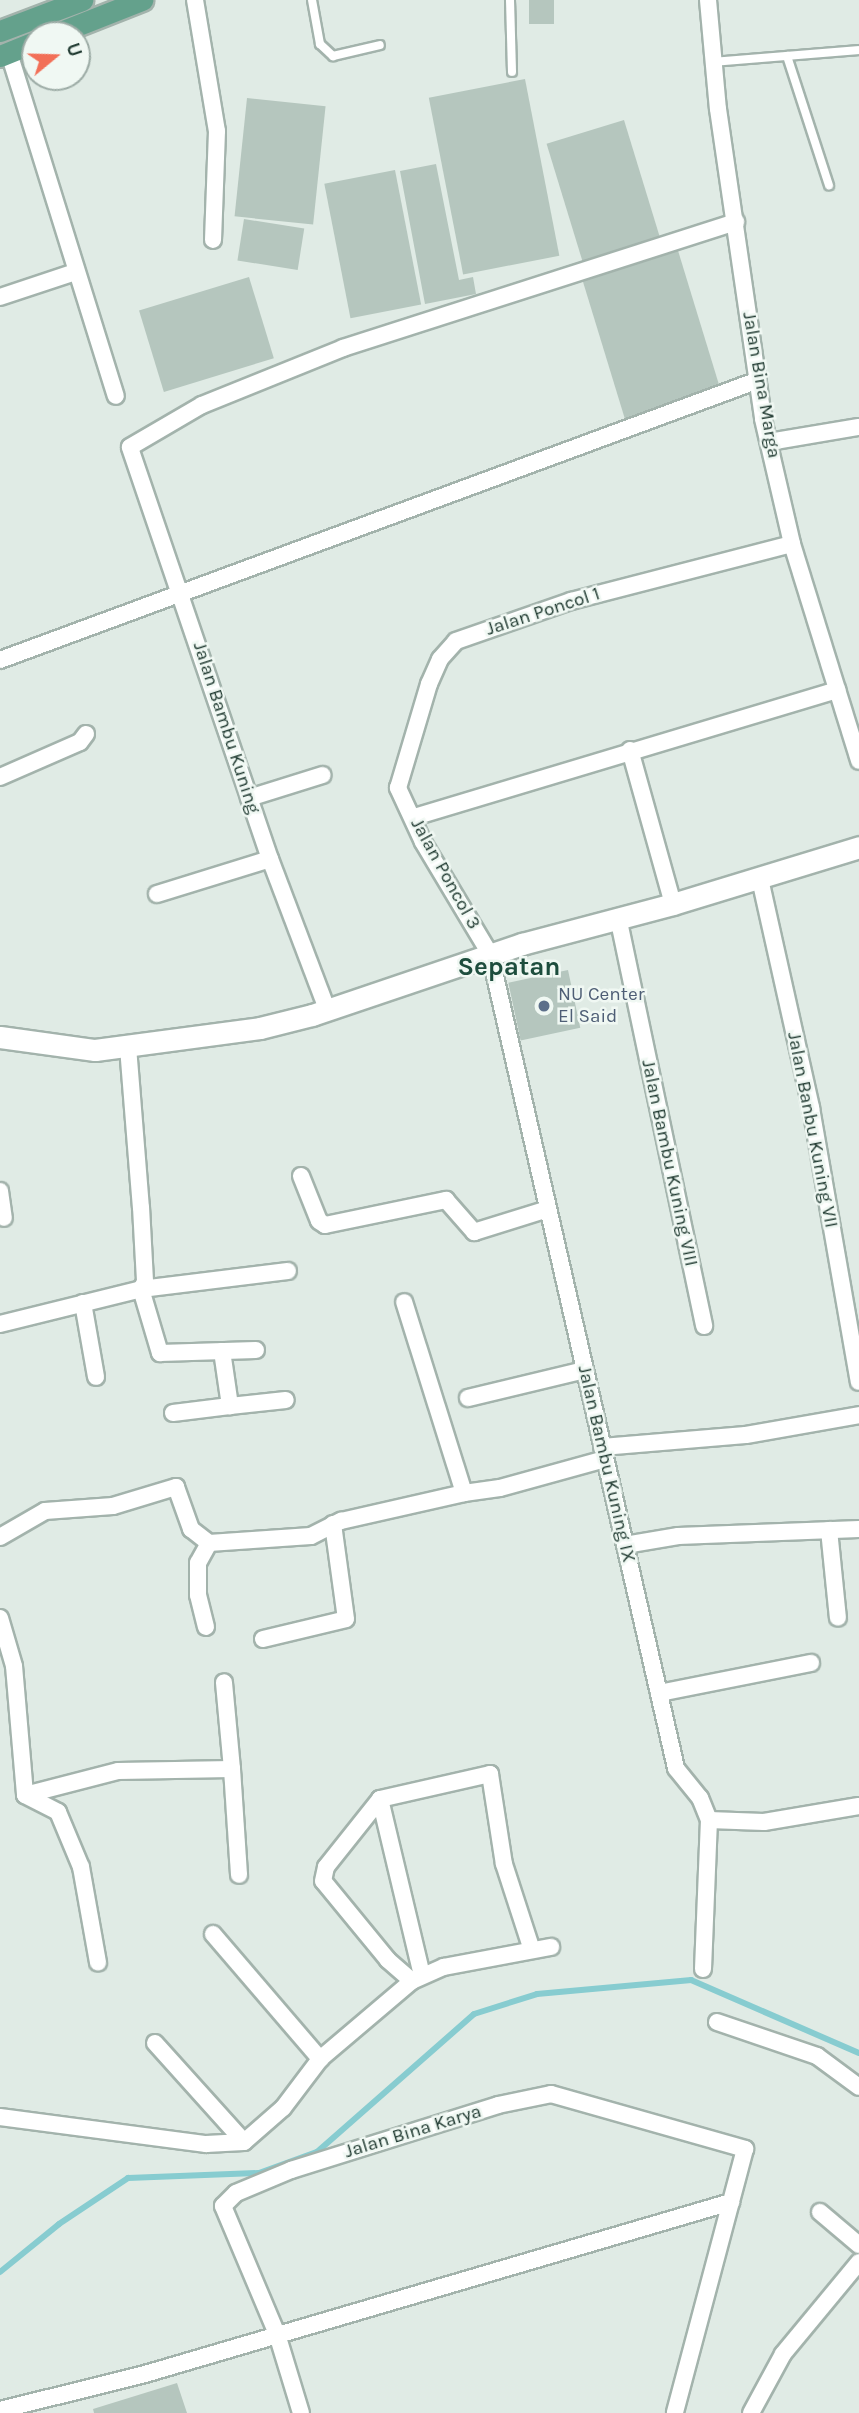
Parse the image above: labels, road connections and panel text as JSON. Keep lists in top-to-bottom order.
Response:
{
  "streets": {
    "street": [
      "Jalan Bina Marga",
      "Jalan Poncol 1",
      "Jalan Bambu Kuning",
      "Jalan Poncol 3",
      "Jalan Banbu Kuning VII",
      "Jalan Bambu Kuning VIII",
      "Jalan Bambu Kuning IX",
      "Jalan Bina Karya"
    ]
  },
  "crossings": [
    ["Jalan Bina Marga", "Jalan Poncol 1"],
    ["Jalan Bina Marga", "Jalan Bambu Kuning"],
    ["Jalan Poncol 1", "Jalan Poncol 3"],
    ["Jalan Poncol 3", "Jalan Bambu Kuning IX"]
  ],
  "districts": ["Sepatan"],
  "places": ["NU Center El Said"],
  "north": "right"
}
